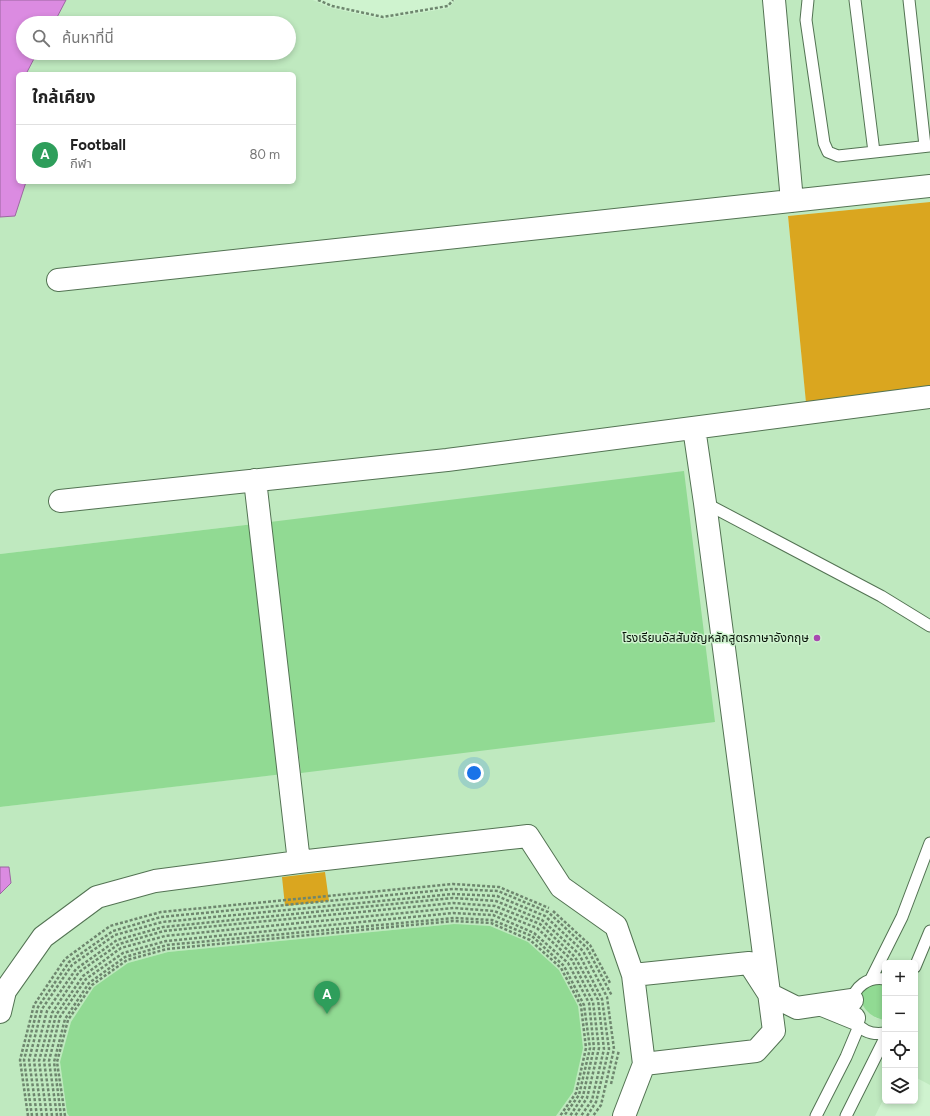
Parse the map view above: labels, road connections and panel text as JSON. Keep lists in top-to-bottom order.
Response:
{
  "places": ["โรงเรียนอัสสัมชัญหลักสูตรภาษาอังกฤษ"],
  "page": {
    "search": "ค้นหาที่นี่",
    "heading": "ใกล้เคียง",
    "list": [
      {
        "mark": "A",
        "name": "Football",
        "note": "กีฬา",
        "value": "80 m"
      }
    ],
    "map_buttons": ["+", "−"],
    "pins": "A"
  }
}
